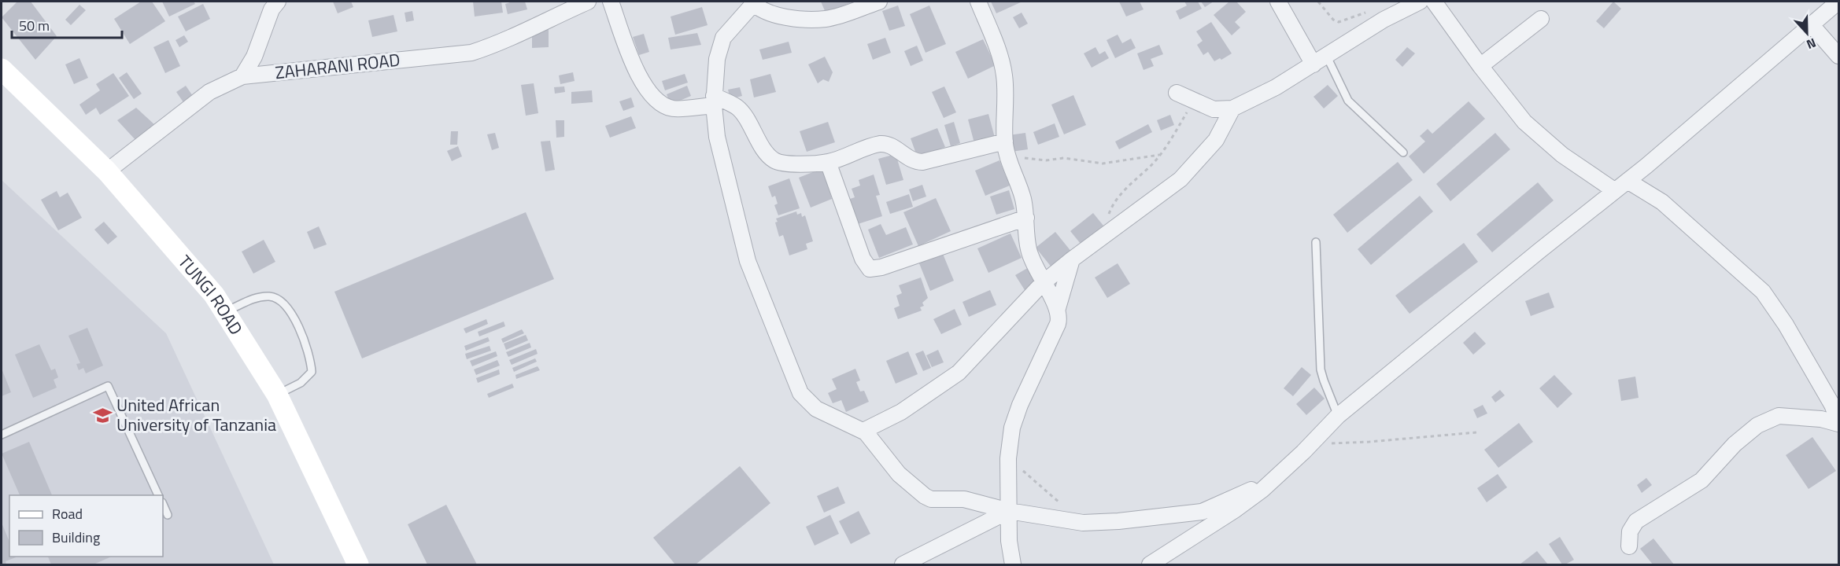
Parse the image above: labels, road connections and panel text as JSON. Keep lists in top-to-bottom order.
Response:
{
  "streets": {
    "main road": ["TUNGI ROAD"],
    "street": ["ZAHARANI ROAD"]
  },
  "crossings": [
    ["ZAHARANI ROAD", "TUNGI ROAD"]
  ],
  "places": {
    "school or university": ["United African University of Tanzania"]
  },
  "legend": ["Road", "Building"],
  "scale_bar": "50 m",
  "north": "bottom"
}
